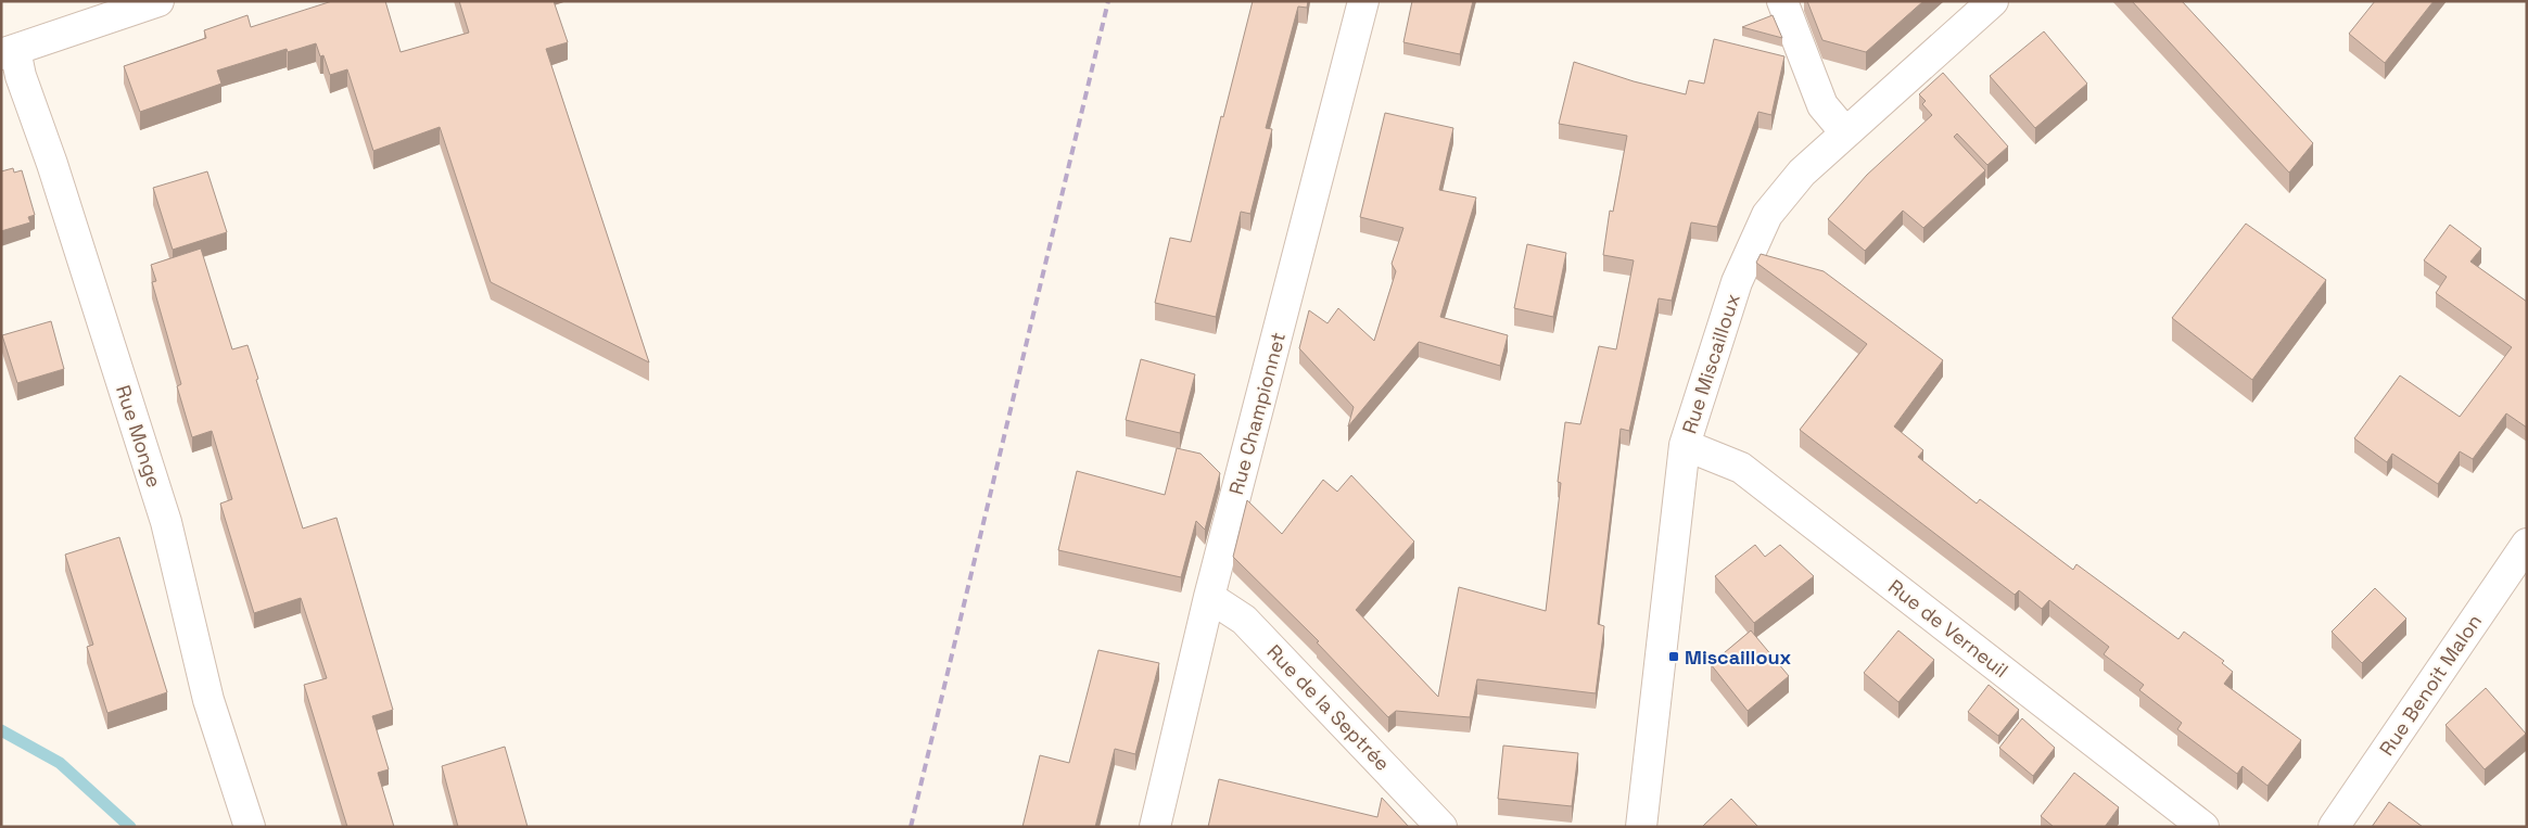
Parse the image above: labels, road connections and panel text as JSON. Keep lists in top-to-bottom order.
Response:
{
  "streets": {
    "street": [
      "Rue Miscailloux",
      "Rue Championnet",
      "Rue Monge",
      "Rue de Verneuil",
      "Rue Benoit Malon",
      "Rue de la Septrée"
    ]
  },
  "crossings": [
    ["Rue Miscailloux", "Rue de Verneuil"],
    ["Rue Championnet", "Rue de la Septrée"]
  ],
  "places": {
    "transit": ["Miscailloux"]
  }
}
